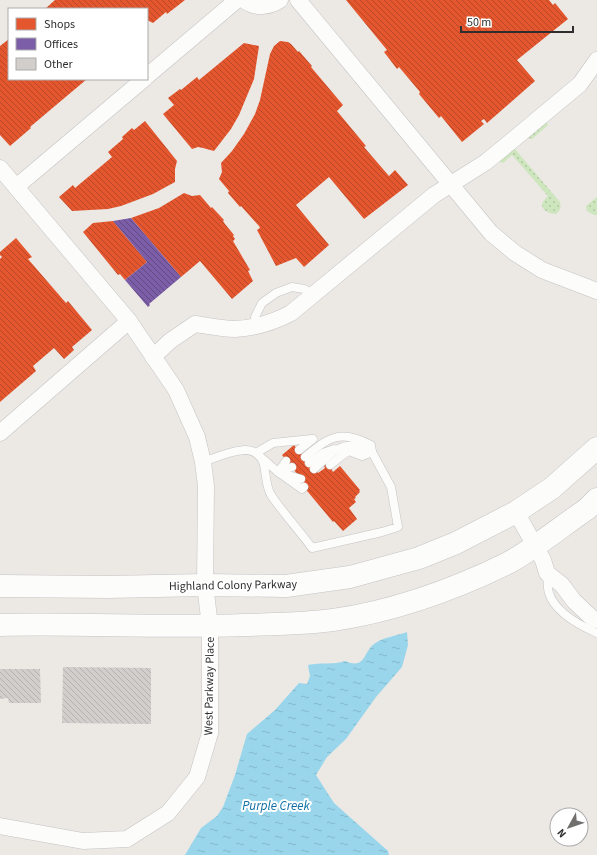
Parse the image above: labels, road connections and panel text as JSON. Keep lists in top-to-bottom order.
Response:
{
  "streets": {
    "street": ["Highland Colony Parkway", "West Parkway Place"]
  },
  "crossings": [
    ["Highland Colony Parkway", "West Parkway Place"]
  ],
  "water": ["Purple Creek"],
  "legend": ["Shops", "Offices", "Other"],
  "scale_bar": "50 m",
  "north": "bottom left"
}
